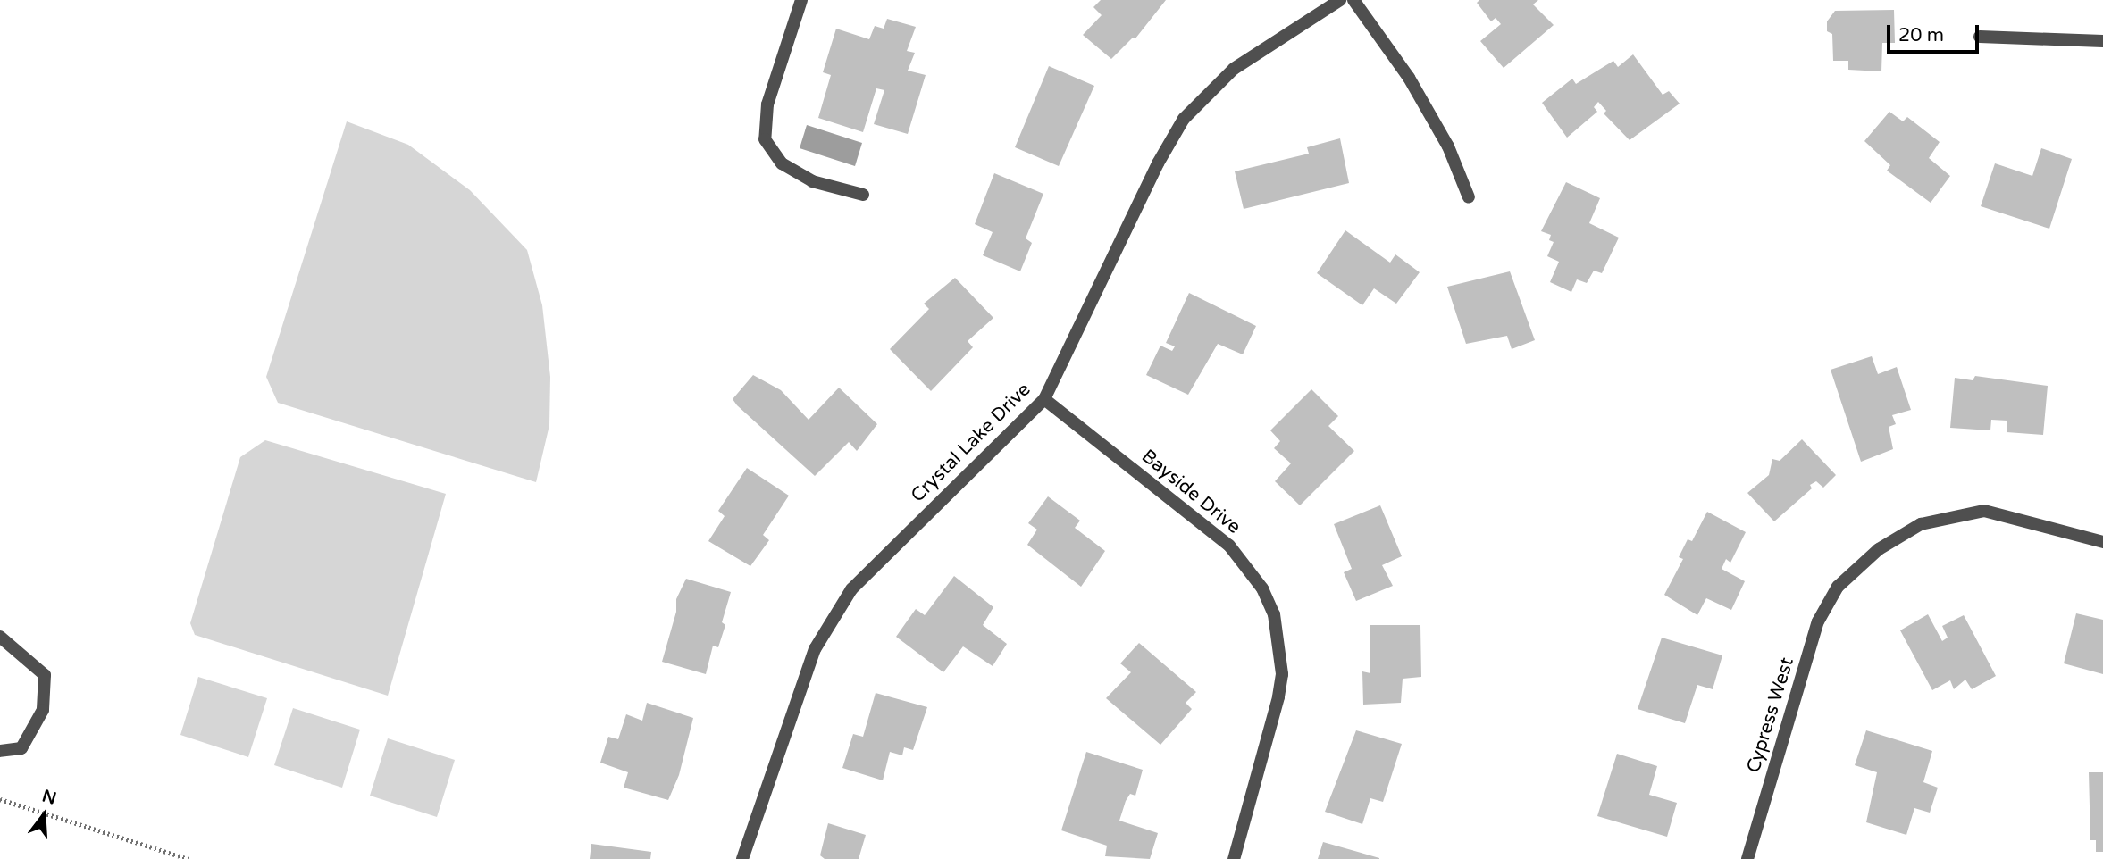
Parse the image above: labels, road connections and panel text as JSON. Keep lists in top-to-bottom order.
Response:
{
  "streets": {
    "street": ["Crystal Lake Drive", "Bayside Drive", "Cypress West"]
  },
  "crossings": [
    ["Crystal Lake Drive", "Bayside Drive"]
  ],
  "scale_bar": "20 m",
  "north": "top"
}
